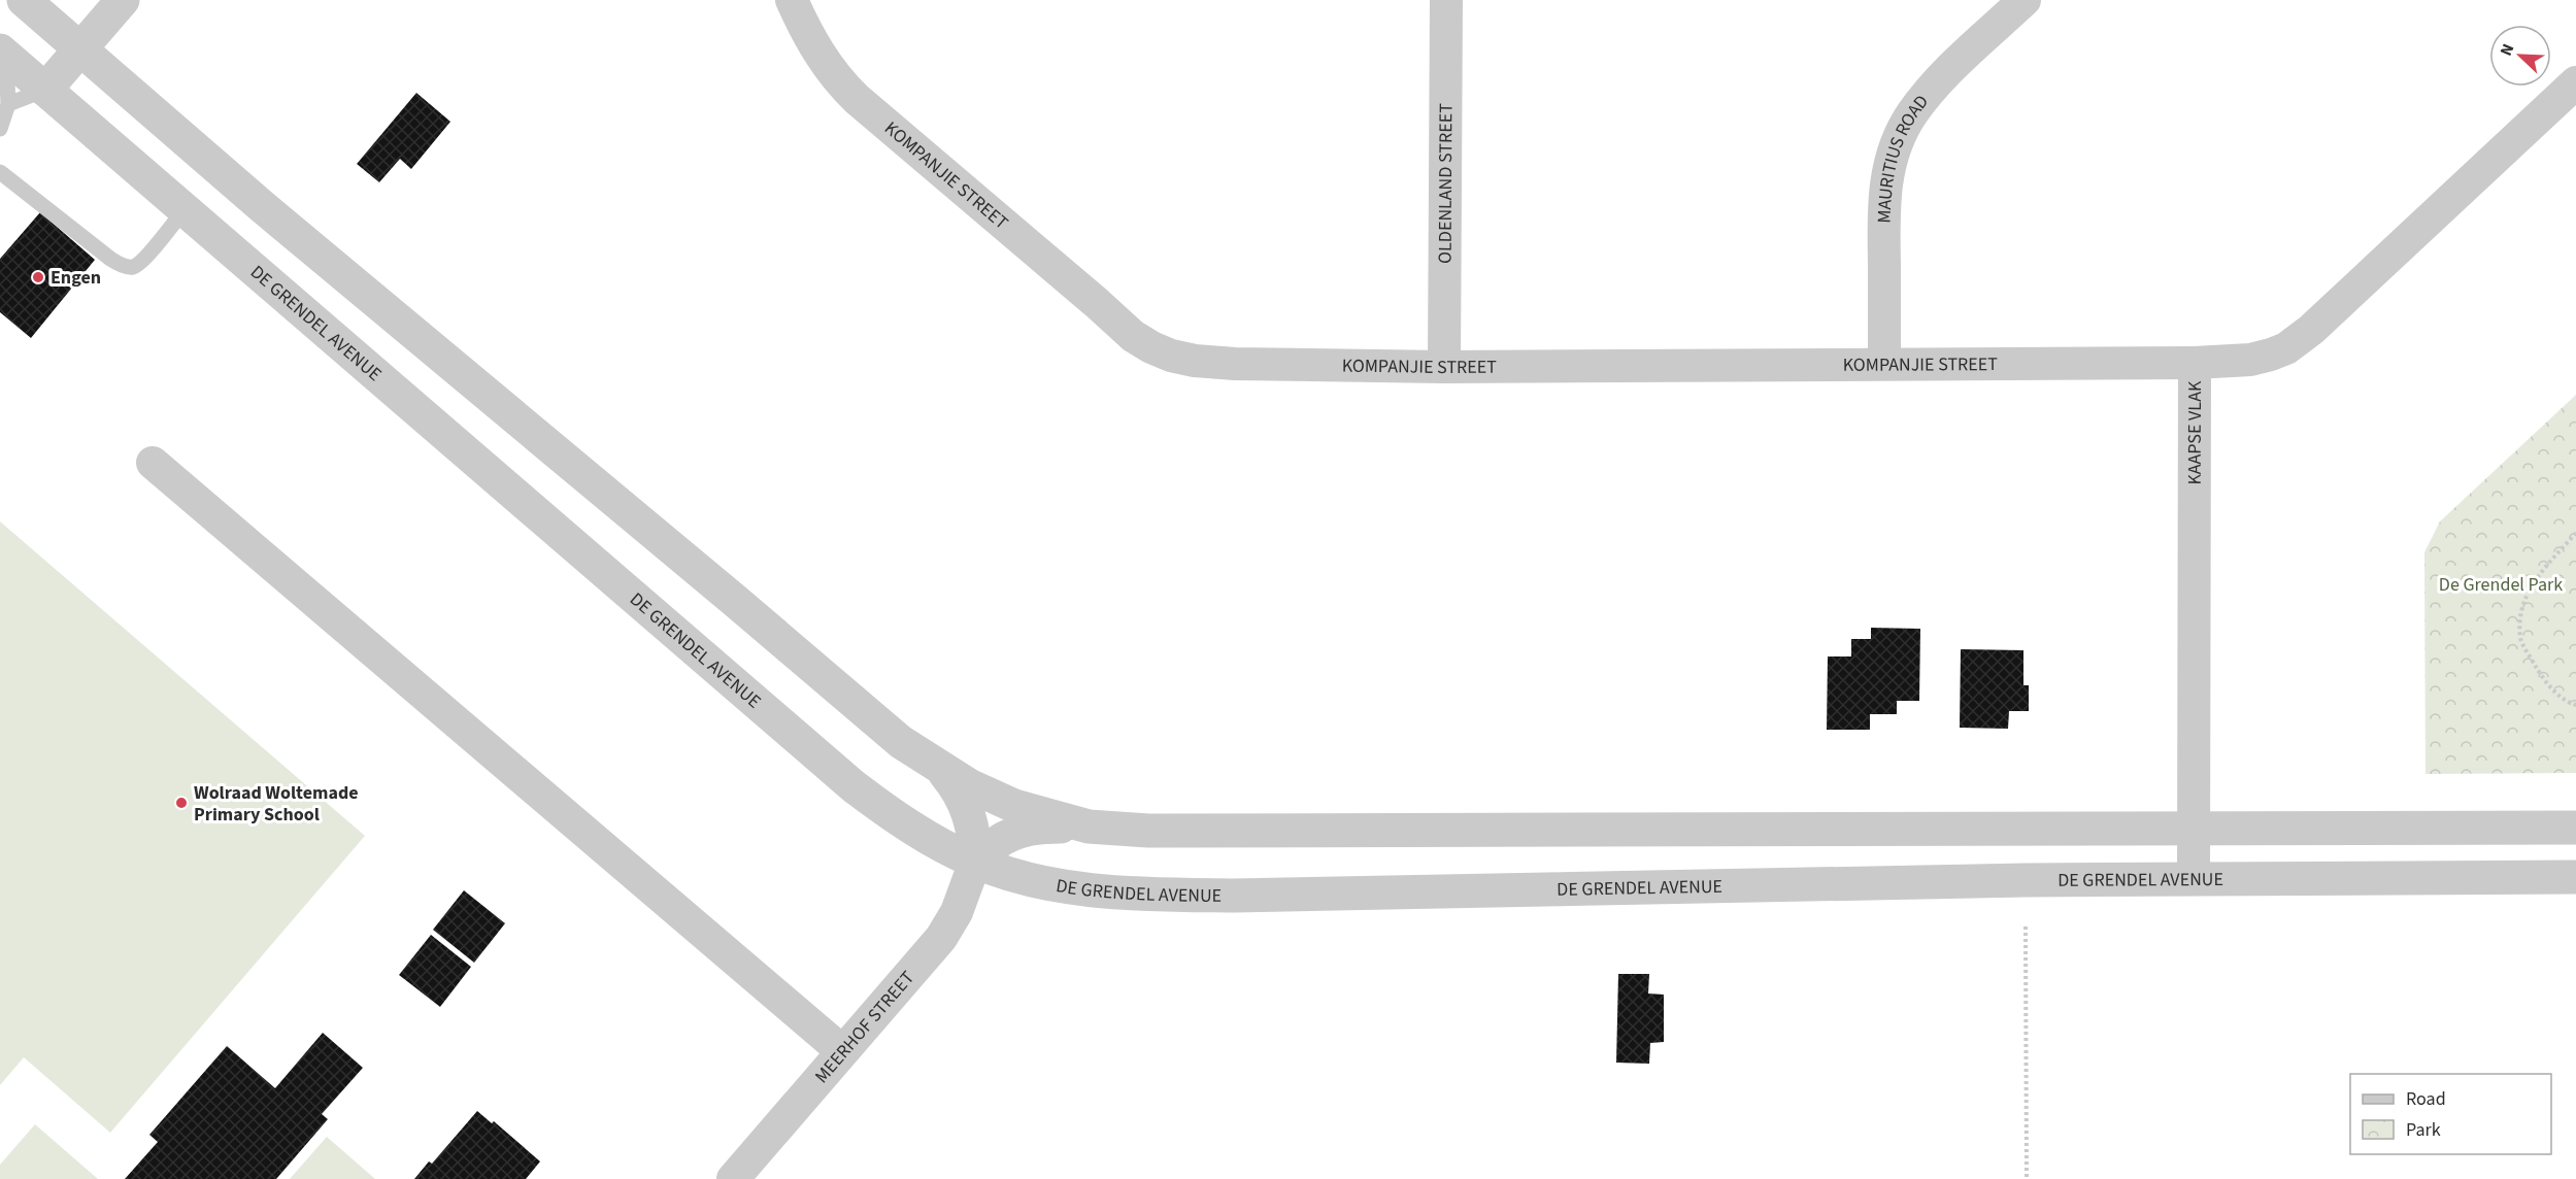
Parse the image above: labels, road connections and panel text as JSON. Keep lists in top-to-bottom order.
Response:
{
  "streets": {
    "street": [
      "MAURITIUS ROAD",
      "KOMPANJIE STREET",
      "OLDENLAND STREET",
      "DE GRENDEL AVENUE",
      "KAAPSE VLAK",
      "MEERHOF STREET"
    ]
  },
  "crossings": [
    ["MAURITIUS ROAD", "KOMPANJIE STREET"],
    ["KOMPANJIE STREET", "OLDENLAND STREET"],
    ["KOMPANJIE STREET", "KAAPSE VLAK"],
    ["DE GRENDEL AVENUE", "KAAPSE VLAK"],
    ["DE GRENDEL AVENUE", "MEERHOF STREET"]
  ],
  "parks": ["De Grendel Park"],
  "places": ["Engen", "Wolraad Woltemade Primary School"],
  "legend": ["Road", "Park"],
  "north": "top left"
}
